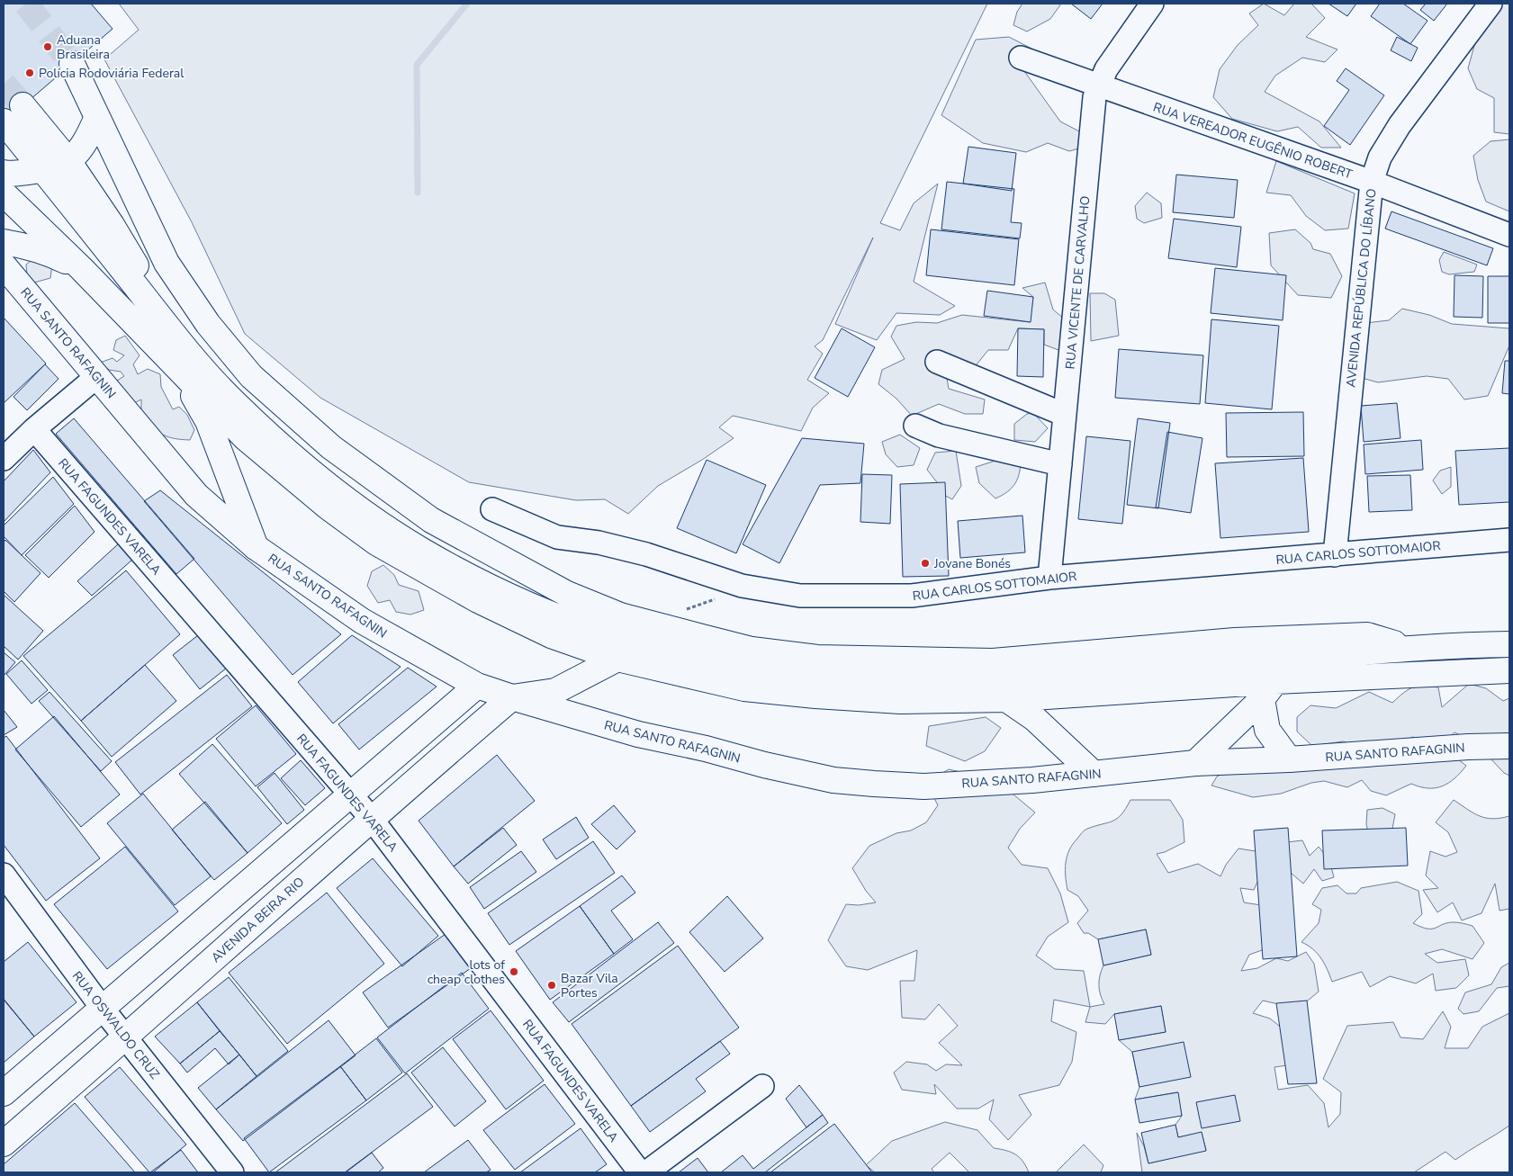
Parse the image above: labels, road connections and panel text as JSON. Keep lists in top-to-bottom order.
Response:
{
  "streets": {
    "main road": ["RUA SANTO RAFAGNIN", "AVENIDA BEIRA RIO"],
    "street": [
      "RUA VEREADOR EUGÊNIO ROBERT",
      "RUA VICENTE DE CARVALHO",
      "AVENIDA REPÚBLICA DO LÍBANO",
      "RUA FAGUNDES VARELA",
      "RUA CARLOS SOTTOMAIOR",
      "RUA OSWALDO CRUZ"
    ]
  },
  "crossings": [
    ["RUA VEREADOR EUGÊNIO ROBERT", "RUA VICENTE DE CARVALHO"],
    ["RUA VEREADOR EUGÊNIO ROBERT", "AVENIDA REPÚBLICA DO LÍBANO"],
    ["RUA VICENTE DE CARVALHO", "RUA CARLOS SOTTOMAIOR"],
    ["AVENIDA REPÚBLICA DO LÍBANO", "RUA CARLOS SOTTOMAIOR"],
    ["RUA SANTO RAFAGNIN", "AVENIDA BEIRA RIO"],
    ["RUA FAGUNDES VARELA", "AVENIDA BEIRA RIO"],
    ["AVENIDA BEIRA RIO", "RUA OSWALDO CRUZ"]
  ],
  "places": [
    "Aduana Brasileira",
    "Polícia Rodoviária Federal",
    "Jovane Bonés",
    "lots of cheap clothes",
    "Bazar Vila Portes"
  ]
}
